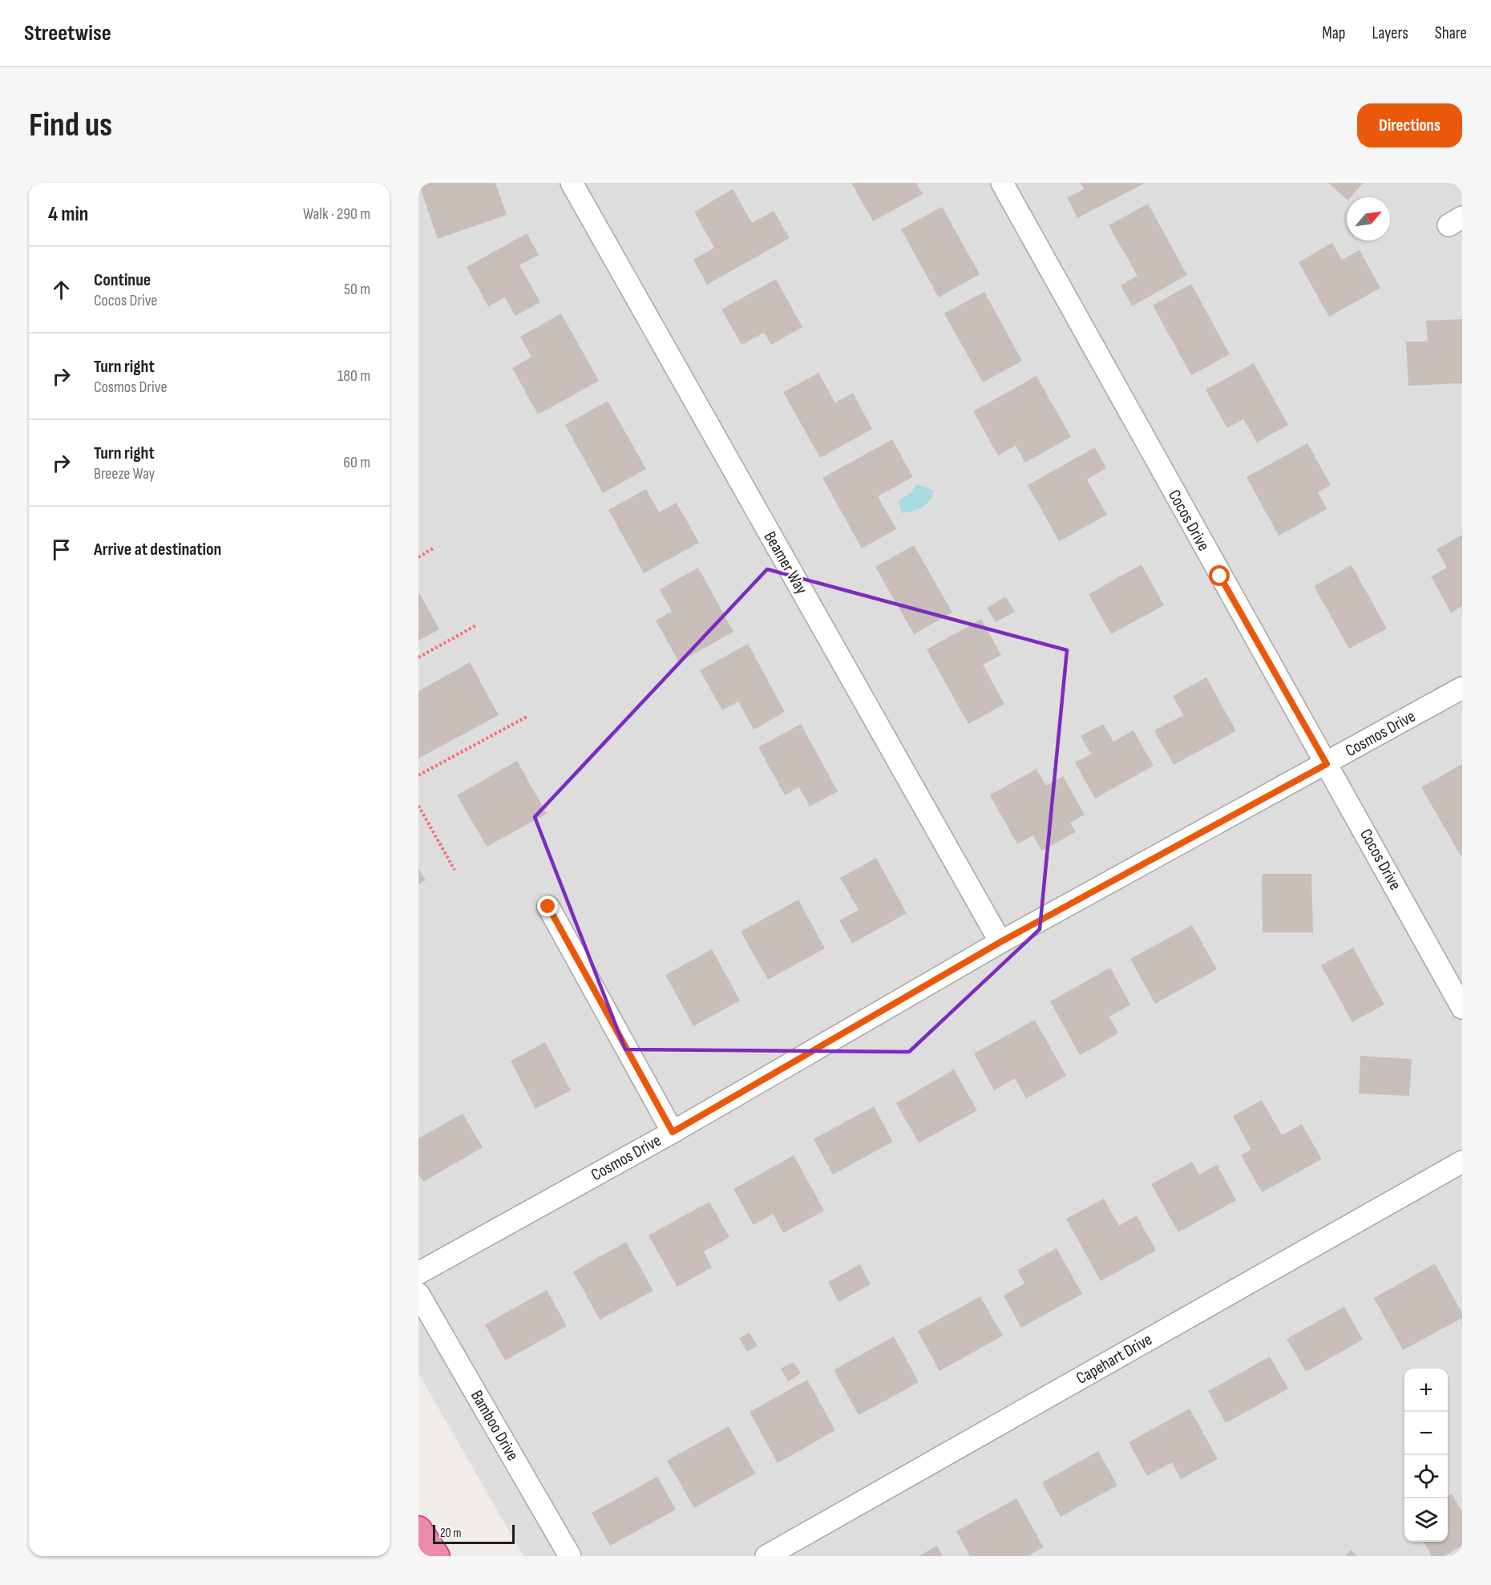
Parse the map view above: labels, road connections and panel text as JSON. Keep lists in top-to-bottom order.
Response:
{
  "streets": {
    "street": [
      "Cocos Drive",
      "Beamer Way",
      "Cosmos Drive",
      "Capehart Drive",
      "Bamboo Drive"
    ]
  },
  "crossings": [
    ["Cocos Drive", "Cosmos Drive"],
    ["Beamer Way", "Cosmos Drive"]
  ],
  "scale_bar": "20 m",
  "north": "top right",
  "page": {
    "header": "Streetwise",
    "nav": ["Map", "Layers", "Share"],
    "buttons": "Directions",
    "title": "Find us",
    "heading": ["4 min", "Walk · 290 m"],
    "list": [
      ["Continue", "Cocos Drive", "50 m"],
      ["Turn right", "Cosmos Drive", "180 m"],
      ["Turn right", "Breeze Way", "60 m"],
      "Arrive at destination"
    ],
    "map_buttons": ["+", "−"],
    "scale": "20 m"
  }
}
